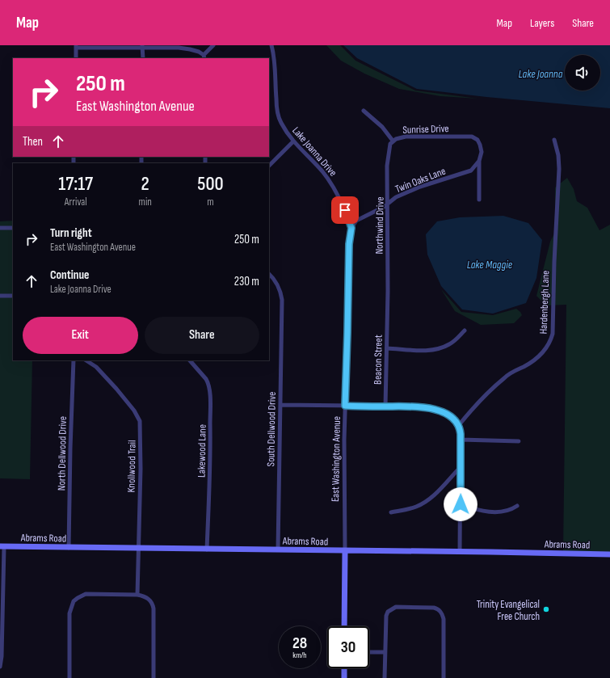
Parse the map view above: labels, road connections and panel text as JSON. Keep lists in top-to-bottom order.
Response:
{
  "streets": {
    "street": [
      "Sunrise Drive",
      "Lake Joanna Drive",
      "Twin Oaks Lane",
      "Northwind Drive",
      "Hardenbergh Lane",
      "Beacon Street",
      "South Dellwood Drive",
      "Lakewood Lane",
      "North Dellwood Drive",
      "East Washington Avenue",
      "Knollwood Trail",
      "Abrams Road"
    ]
  },
  "crossings": [
    ["Sunrise Drive", "Twin Oaks Lane"],
    ["Sunrise Drive", "Northwind Drive"],
    ["Lake Joanna Drive", "Twin Oaks Lane"],
    ["Lake Joanna Drive", "East Washington Avenue"],
    ["Twin Oaks Lane", "Northwind Drive"],
    ["Twin Oaks Lane", "East Washington Avenue"],
    ["Northwind Drive", "Beacon Street"],
    ["South Dellwood Drive", "Abrams Road"],
    ["Lakewood Lane", "Abrams Road"],
    ["North Dellwood Drive", "Abrams Road"],
    ["East Washington Avenue", "Abrams Road"],
    ["Knollwood Trail", "Abrams Road"]
  ],
  "water": ["Lake Joanna", "Lake Maggie"],
  "places": ["Trinity Evangelical Free Church"],
  "page": {
    "header": "Map",
    "nav": ["Map", "Layers", "Share"],
    "turn": ["250 m", "East Washington Avenue"],
    "then": "Then",
    "eta": [
      "17:17",
      "Arrival",
      "2",
      "min",
      "500",
      "m"
    ],
    "list": [
      {
        "name": "Turn right",
        "note": "East Washington Avenue",
        "value": "250 m"
      },
      {
        "name": "Continue",
        "note": "Lake Joanna Drive",
        "value": "230 m"
      }
    ],
    "buttons": ["Exit", "Share"],
    "speed": "28 km/h",
    "limit": "30"
  }
}
